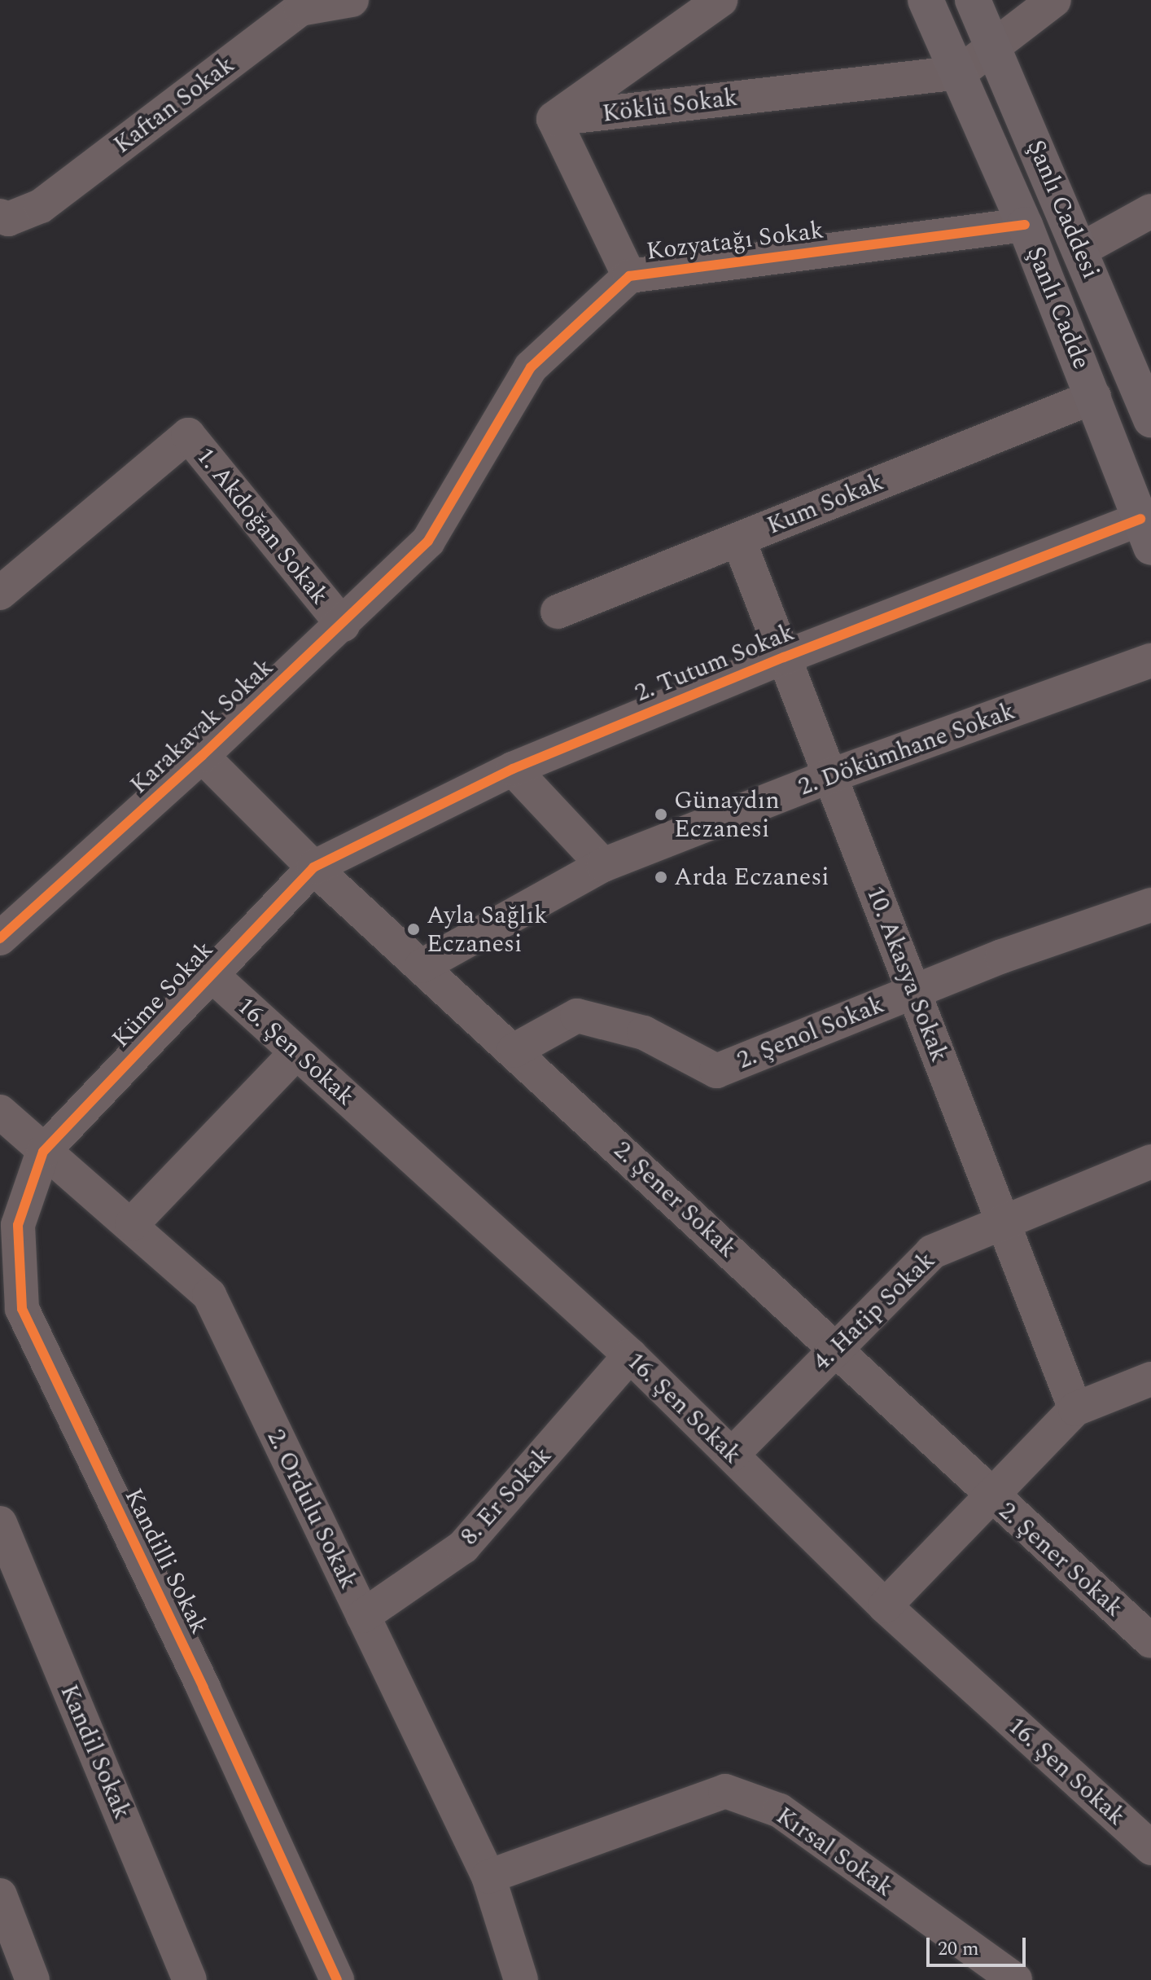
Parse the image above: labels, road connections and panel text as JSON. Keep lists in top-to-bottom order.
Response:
{
  "streets": {
    "main road": ["Şanlı Caddesi", "Şanlı Cadde"],
    "street": [
      "Kaftan Sokak",
      "Köklü Sokak",
      "Kozyatağı Sokak",
      "Kum Sokak",
      "1. Akdoğan Sokak",
      "2. Tutum Sokak",
      "Karakavak Sokak",
      "2. Dökümhane Sokak",
      "10. Akasya Sokak",
      "Küme Sokak",
      "2. Şenol Sokak",
      "16. Şen Sokak",
      "2. Şener Sokak",
      "4. Hatip Sokak",
      "8. Er Sokak",
      "2. Ordulu Sokak",
      "Kandilli Sokak",
      "Kandil Sokak",
      "Kırsal Sokak"
    ]
  },
  "crossings": [
    ["Köklü Sokak", "Şanlı Cadde"],
    ["Kozyatağı Sokak", "Şanlı Cadde"],
    ["Kozyatağı Sokak", "Karakavak Sokak"],
    ["Şanlı Cadde", "Kum Sokak"],
    ["Şanlı Cadde", "2. Tutum Sokak"],
    ["Kum Sokak", "10. Akasya Sokak"],
    ["1. Akdoğan Sokak", "Karakavak Sokak"],
    ["2. Tutum Sokak", "10. Akasya Sokak"],
    ["2. Tutum Sokak", "Küme Sokak"],
    ["2. Tutum Sokak", "2. Şener Sokak"],
    ["Karakavak Sokak", "2. Şener Sokak"],
    ["2. Dökümhane Sokak", "10. Akasya Sokak"],
    ["2. Dökümhane Sokak", "2. Şener Sokak"],
    ["10. Akasya Sokak", "2. Şenol Sokak"],
    ["10. Akasya Sokak", "4. Hatip Sokak"],
    ["Küme Sokak", "16. Şen Sokak"],
    ["Küme Sokak", "2. Şener Sokak"],
    ["Küme Sokak", "2. Ordulu Sokak"],
    ["Küme Sokak", "Kandilli Sokak"],
    ["2. Şenol Sokak", "2. Şener Sokak"],
    ["16. Şen Sokak", "4. Hatip Sokak"],
    ["16. Şen Sokak", "8. Er Sokak"],
    ["2. Şener Sokak", "4. Hatip Sokak"],
    ["8. Er Sokak", "2. Ordulu Sokak"],
    ["2. Ordulu Sokak", "Kandilli Sokak"],
    ["2. Ordulu Sokak", "Kırsal Sokak"]
  ],
  "places": ["Günaydın Eczanesi", "Arda Eczanesi", "Ayla Sağlık Eczanesi"],
  "scale_bar": "20 m"
}
